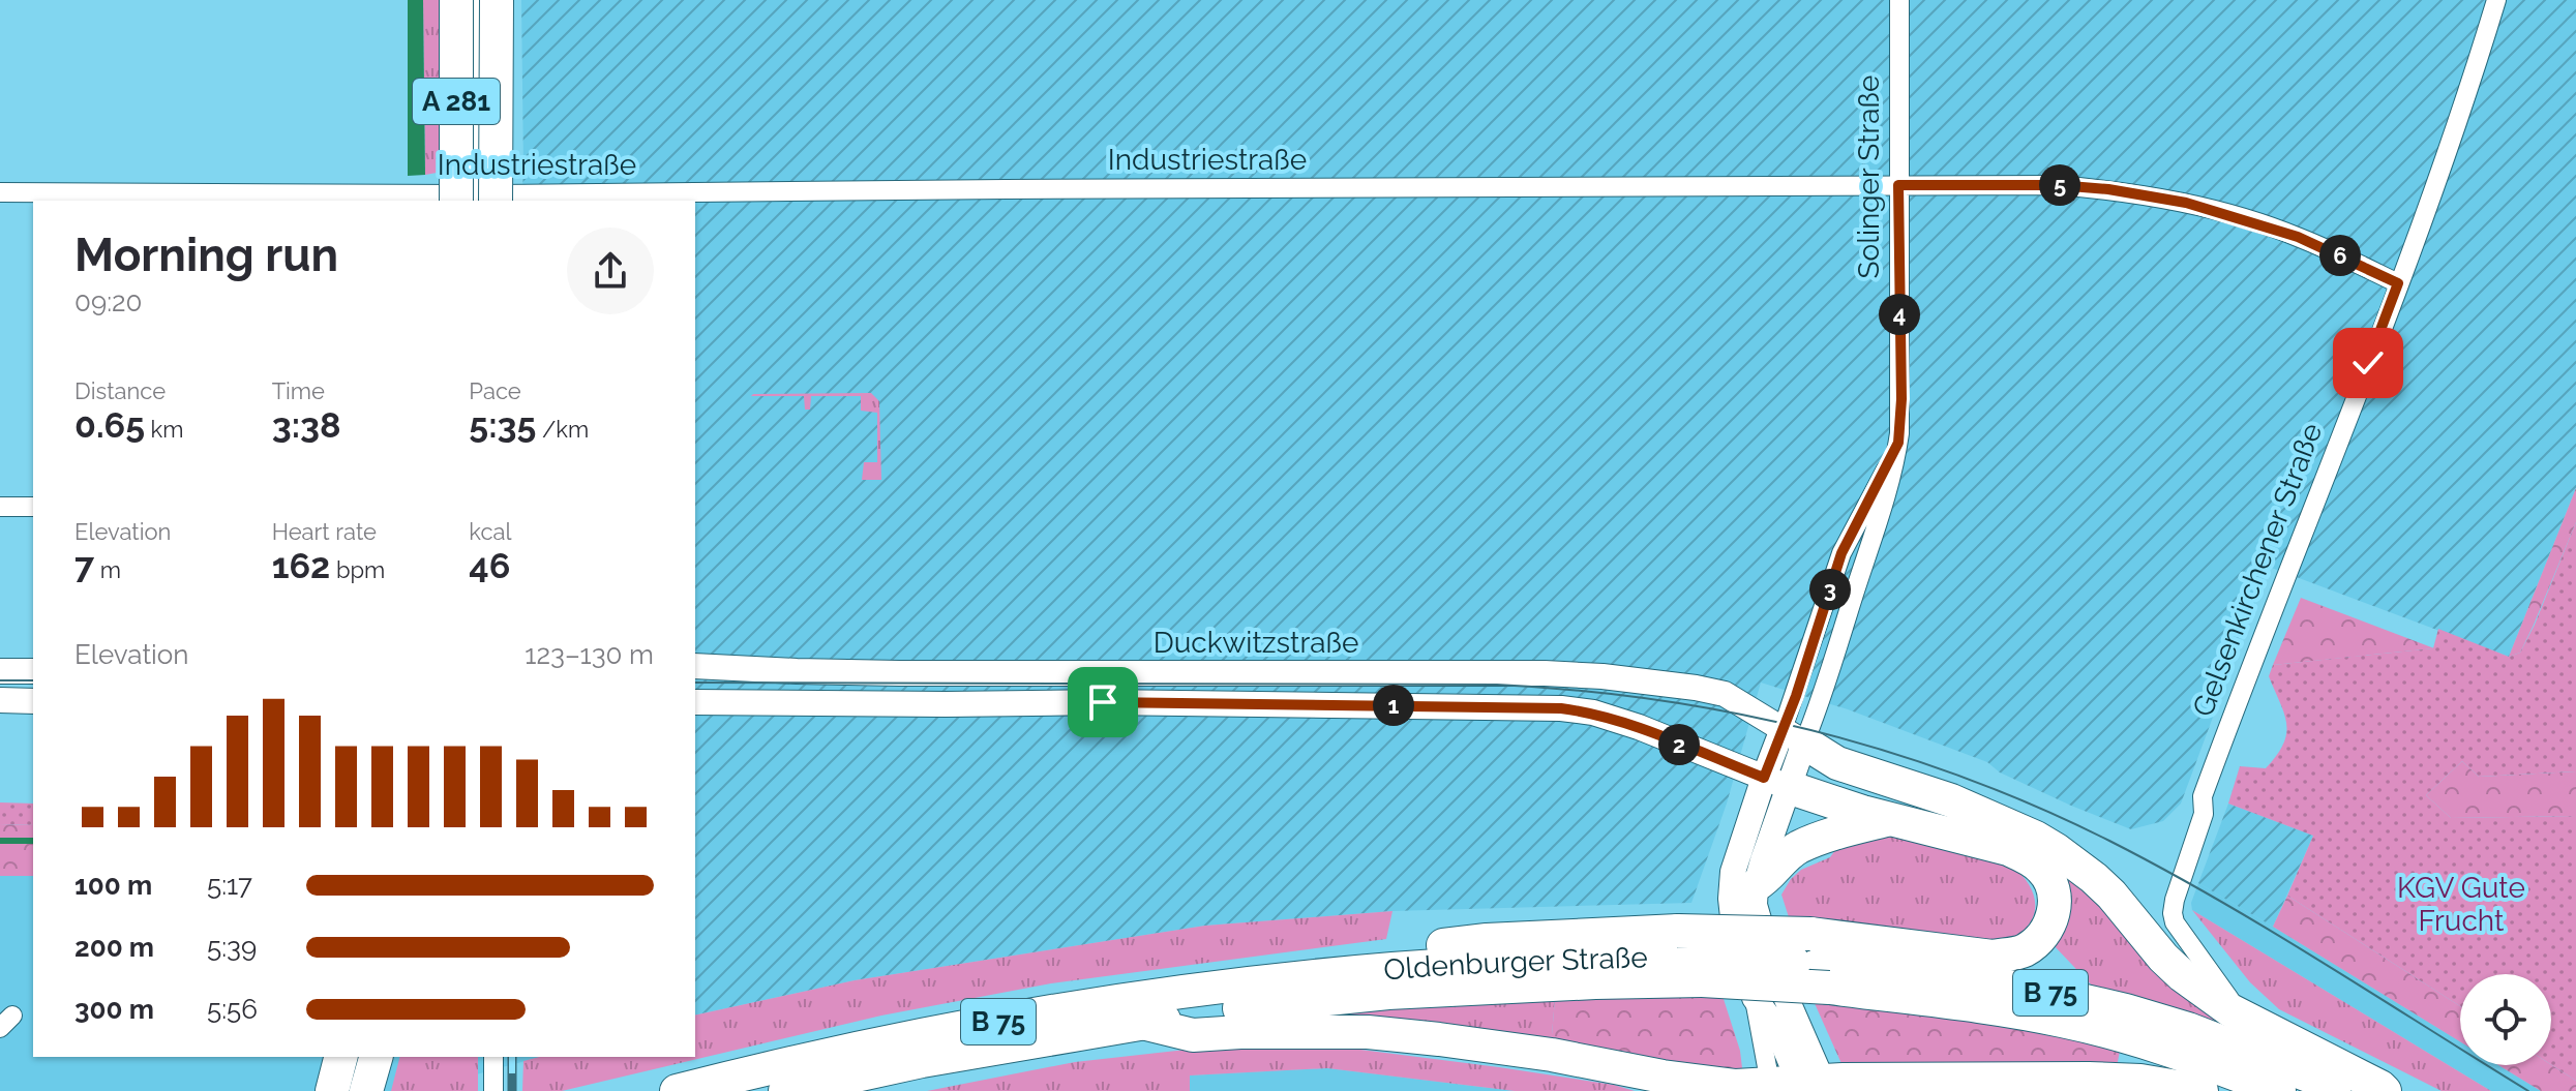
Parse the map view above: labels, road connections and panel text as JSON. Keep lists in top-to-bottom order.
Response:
{
  "streets": {
    "highway": ["A 281", "Oldenburger Straße", "B 75"],
    "main road": ["Solinger Straße", "Duckwitzstraße"],
    "street": ["Industriestraße", "Gelsenkirchener Straße"]
  },
  "crossings": [
    ["A 281", "Industriestraße"],
    ["Industriestraße", "Solinger Straße"],
    ["Industriestraße", "Gelsenkirchener Straße"],
    ["Solinger Straße", "Duckwitzstraße"],
    ["Oldenburger Straße", "B 75"]
  ],
  "parks": ["KGV Gute Frucht"],
  "page": {
    "pins": [
      "5",
      "6",
      "4",
      "3",
      "1",
      "2"
    ],
    "heading": ["Morning run", "09:20"],
    "stats": [
      ["Distance", "0.65 km"],
      ["Time", "3:38"],
      ["Pace", "5:35 /km"],
      ["Elevation", "7 m"],
      ["Heart rate", "162 bpm"],
      ["kcal", "46"]
    ],
    "chart": ["Elevation", "123–130 m"],
    "list": [
      {
        "name": "100 m",
        "note": "5:17"
      },
      {
        "name": "200 m",
        "note": "5:39"
      },
      {
        "name": "300 m",
        "note": "5:56"
      }
    ]
  }
}
